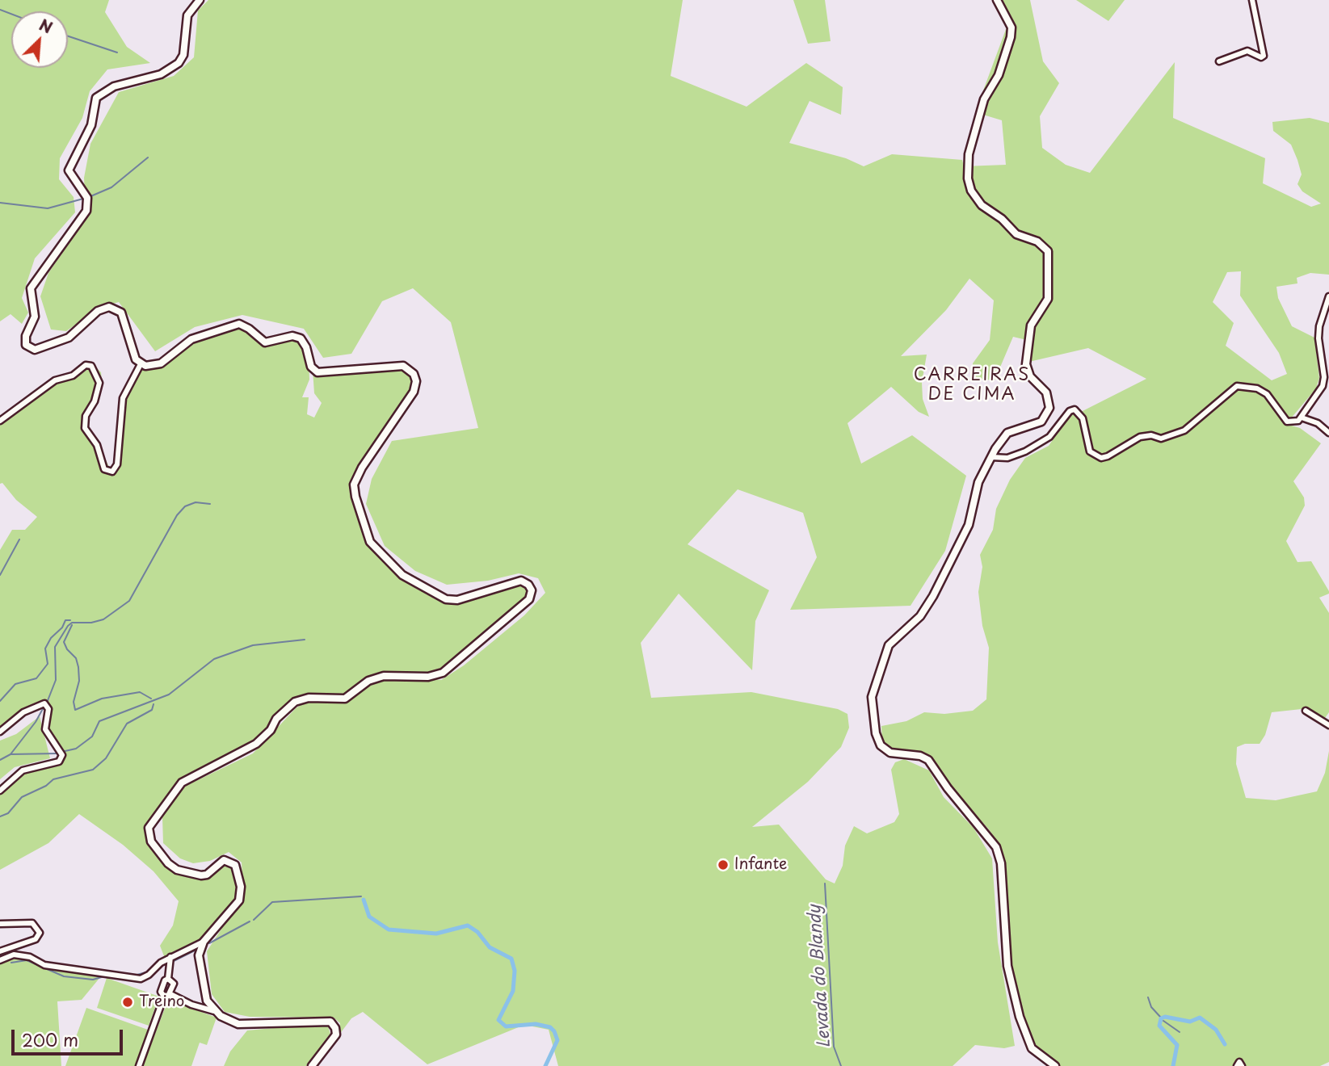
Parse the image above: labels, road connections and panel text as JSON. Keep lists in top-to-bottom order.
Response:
{
  "districts": ["CARREIRAS DE CIMA"],
  "water": ["Levada do Blandy"],
  "places": ["Infante", "Treino"],
  "scale_bar": "200 m",
  "north": "top right"
}
